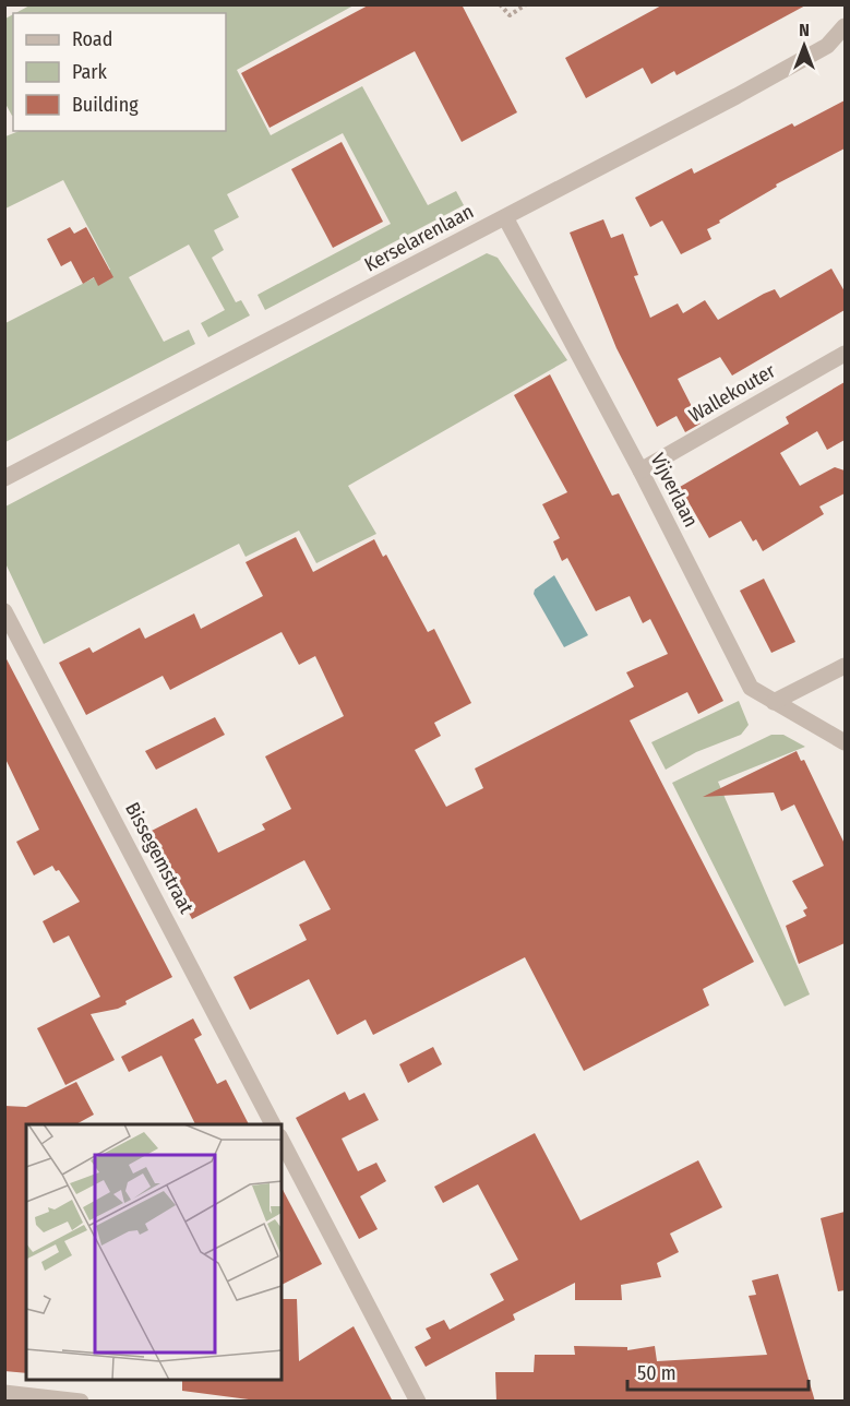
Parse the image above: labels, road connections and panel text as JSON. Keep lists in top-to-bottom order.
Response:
{
  "streets": {
    "street": [
      "Kerselarenlaan",
      "Wallekouter",
      "Vijverlaan",
      "Bissegemstraat"
    ]
  },
  "crossings": [
    ["Kerselarenlaan", "Vijverlaan"],
    ["Wallekouter", "Vijverlaan"]
  ],
  "legend": ["Road", "Park", "Building"],
  "scale_bar": "50 m",
  "north": "top"
}
